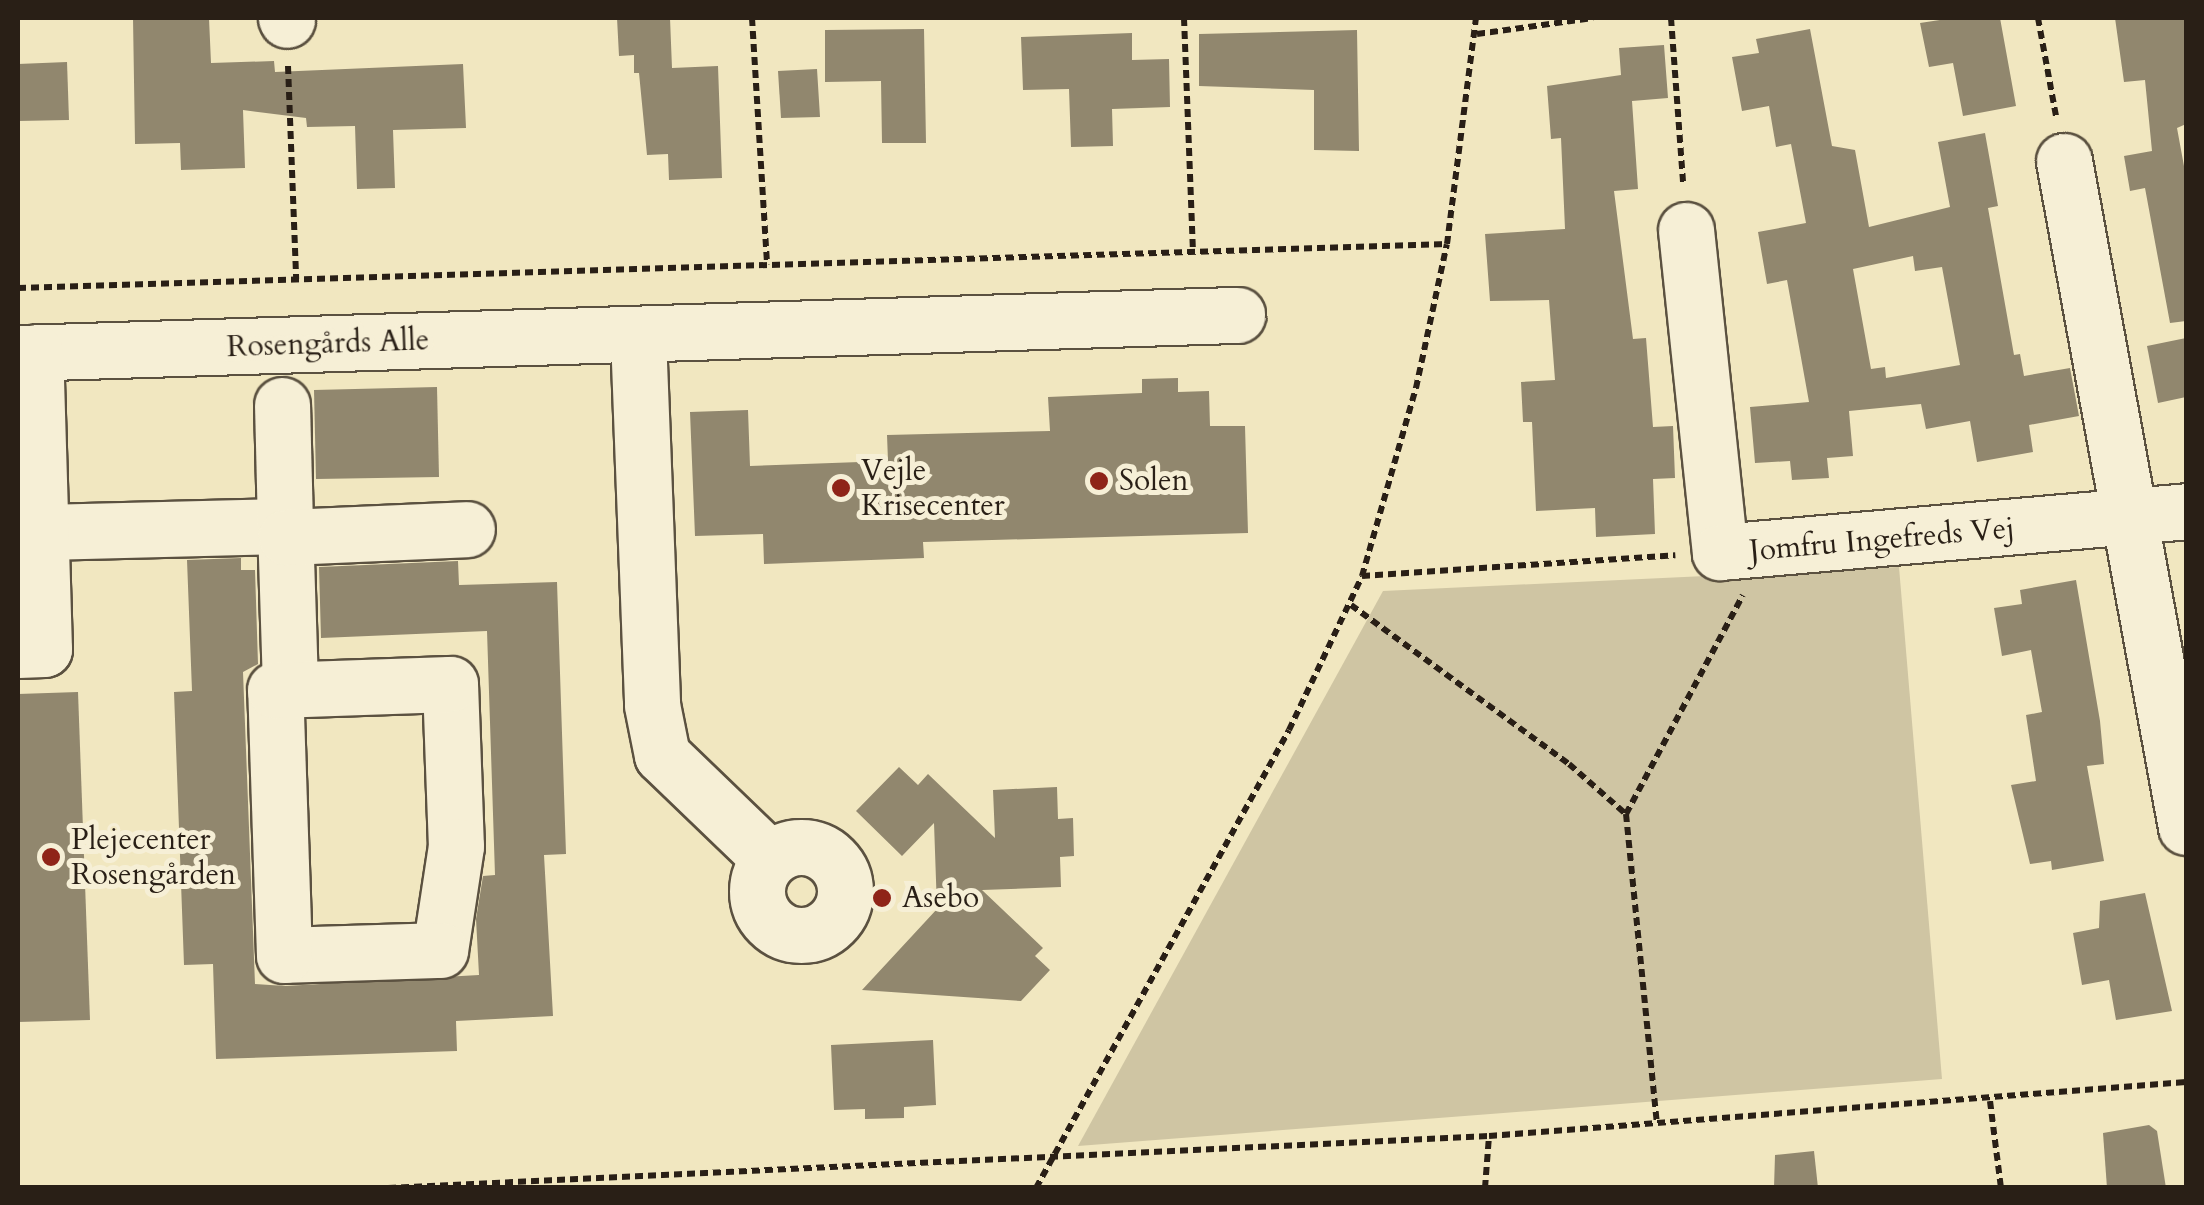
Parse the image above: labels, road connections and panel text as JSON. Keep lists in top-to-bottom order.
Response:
{
  "streets": {
    "street": ["Rosengårds Alle", "Jomfru Ingefreds Vej"]
  },
  "places": [
    "Solen",
    "Vejle Krisecenter",
    "Plejecenter Rosengården",
    "Asebo"
  ]
}
